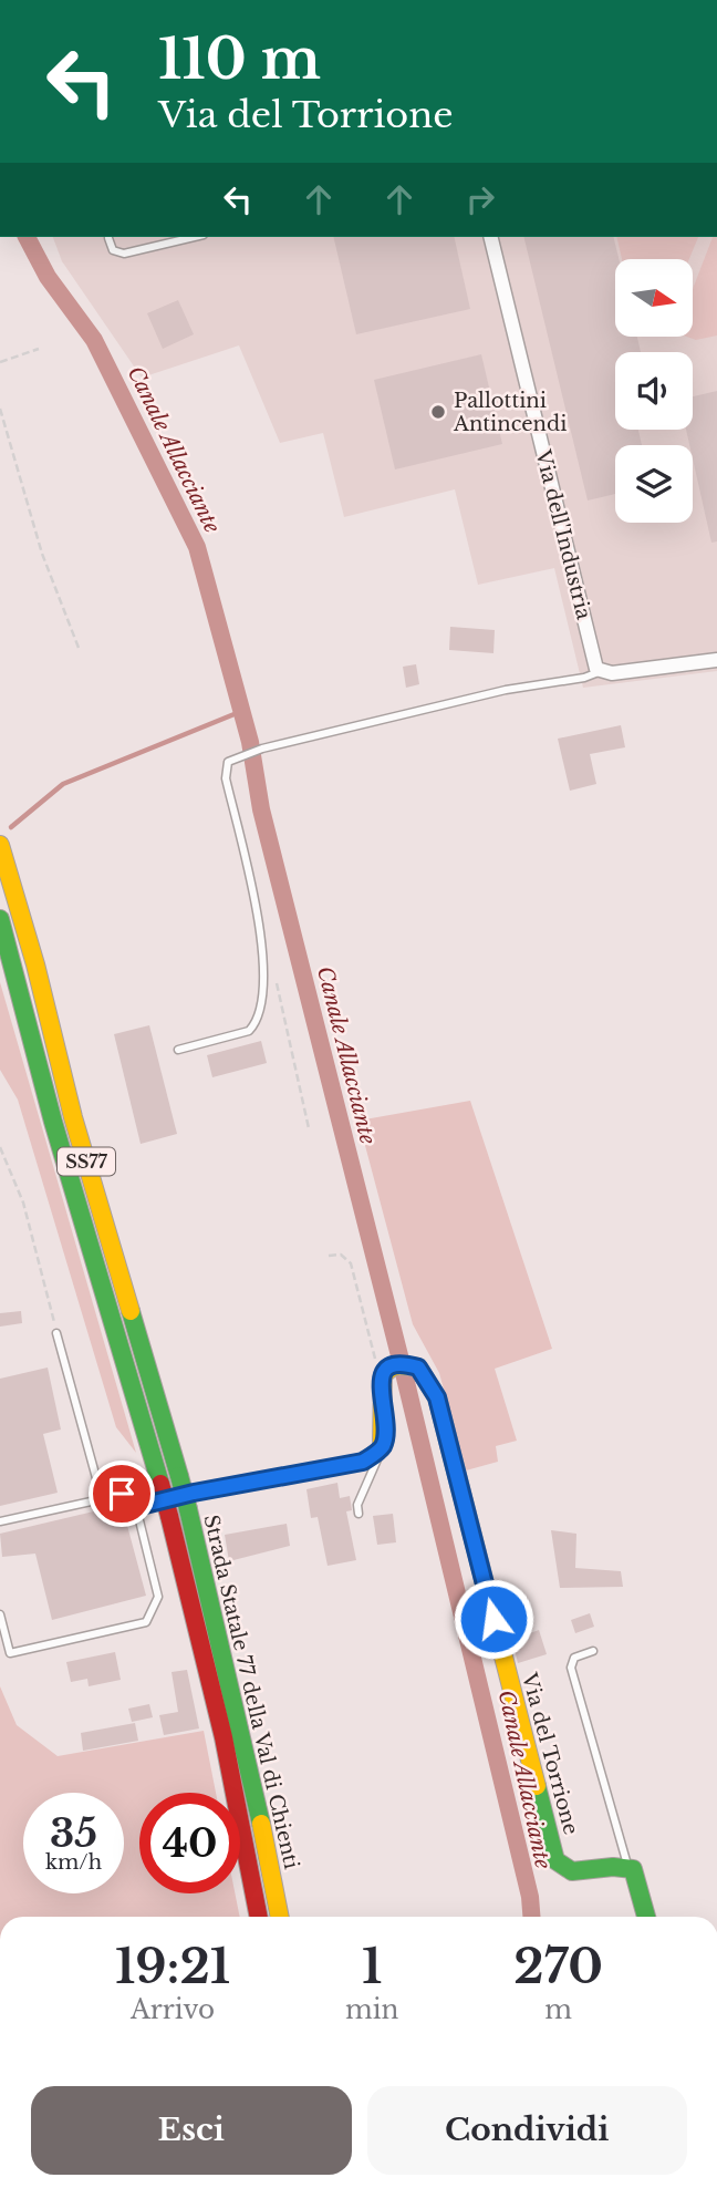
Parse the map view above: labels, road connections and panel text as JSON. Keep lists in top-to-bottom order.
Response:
{
  "streets": {
    "main road": ["SS77", "Strada Statale 77 della Val di Chienti", "Via del Torrione"],
    "street": ["Via dell'Industria"]
  },
  "water": ["Canale Allacciante"],
  "places": ["Pallottini Antincendi"],
  "north": "right",
  "page": {
    "turn": ["110 m", "Via del Torrione"],
    "speed": "35 km/h",
    "limit": "40",
    "eta": [
      "19:21",
      "Arrivo",
      "1",
      "min",
      "270",
      "m"
    ],
    "buttons": ["Esci", "Condividi"]
  }
}
